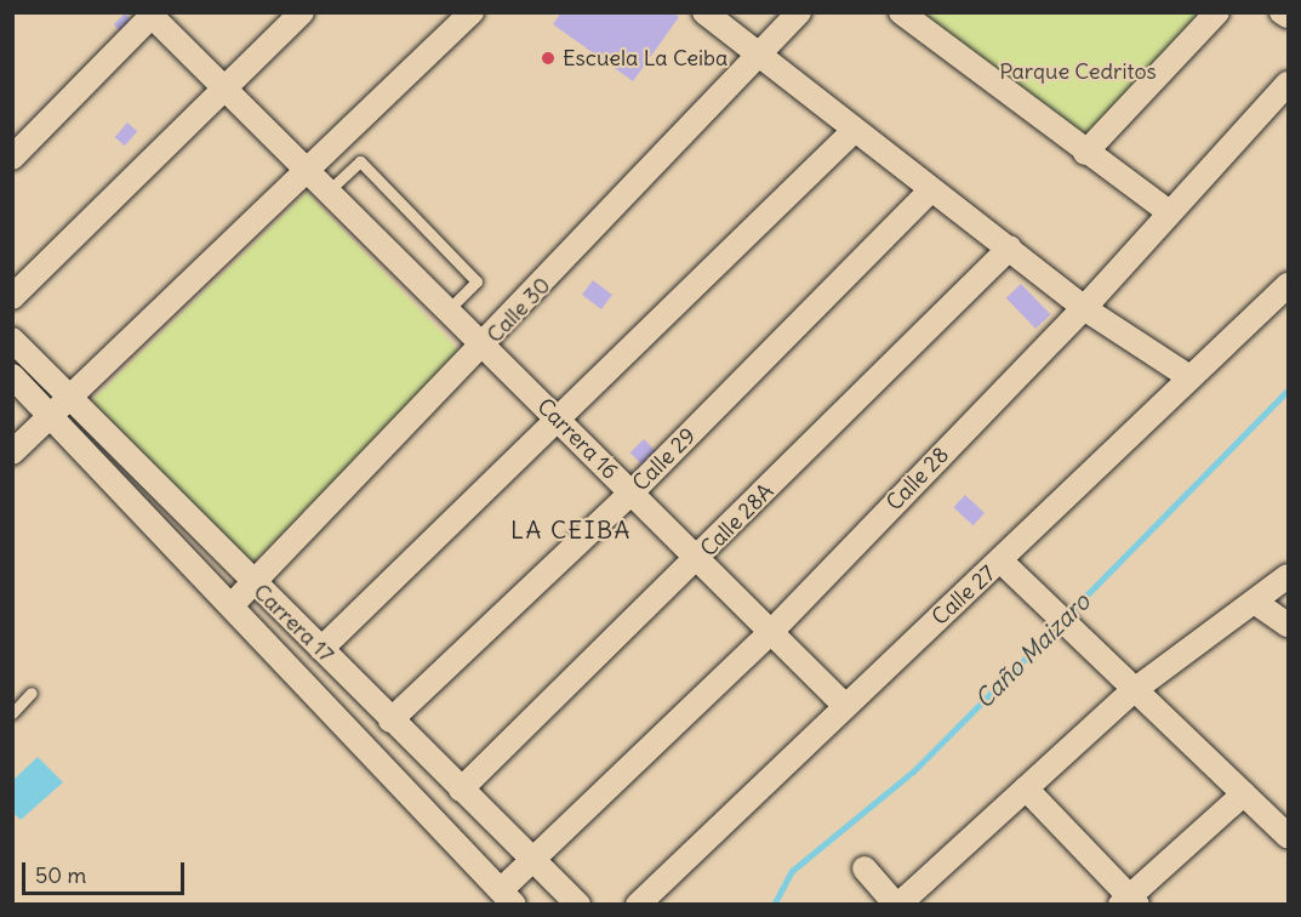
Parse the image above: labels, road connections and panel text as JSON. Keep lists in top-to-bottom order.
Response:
{
  "streets": {
    "street": [
      "Calle 30",
      "Carrera 16",
      "Calle 29",
      "Calle 28",
      "Calle 28A",
      "Calle 27",
      "Carrera 17"
    ]
  },
  "crossings": [
    ["Calle 30", "Carrera 16"],
    ["Calle 30", "Carrera 17"],
    ["Carrera 16", "Calle 29"],
    ["Carrera 16", "Calle 28"],
    ["Carrera 16", "Calle 28A"],
    ["Carrera 16", "Calle 27"],
    ["Calle 29", "Carrera 17"],
    ["Calle 28", "Carrera 17"],
    ["Calle 28A", "Carrera 17"]
  ],
  "districts": ["LA CEIBA"],
  "water": ["Caño Maizaro"],
  "parks": ["Parque Cedritos"],
  "places": ["Escuela La Ceiba"],
  "scale_bar": "50 m"
}
